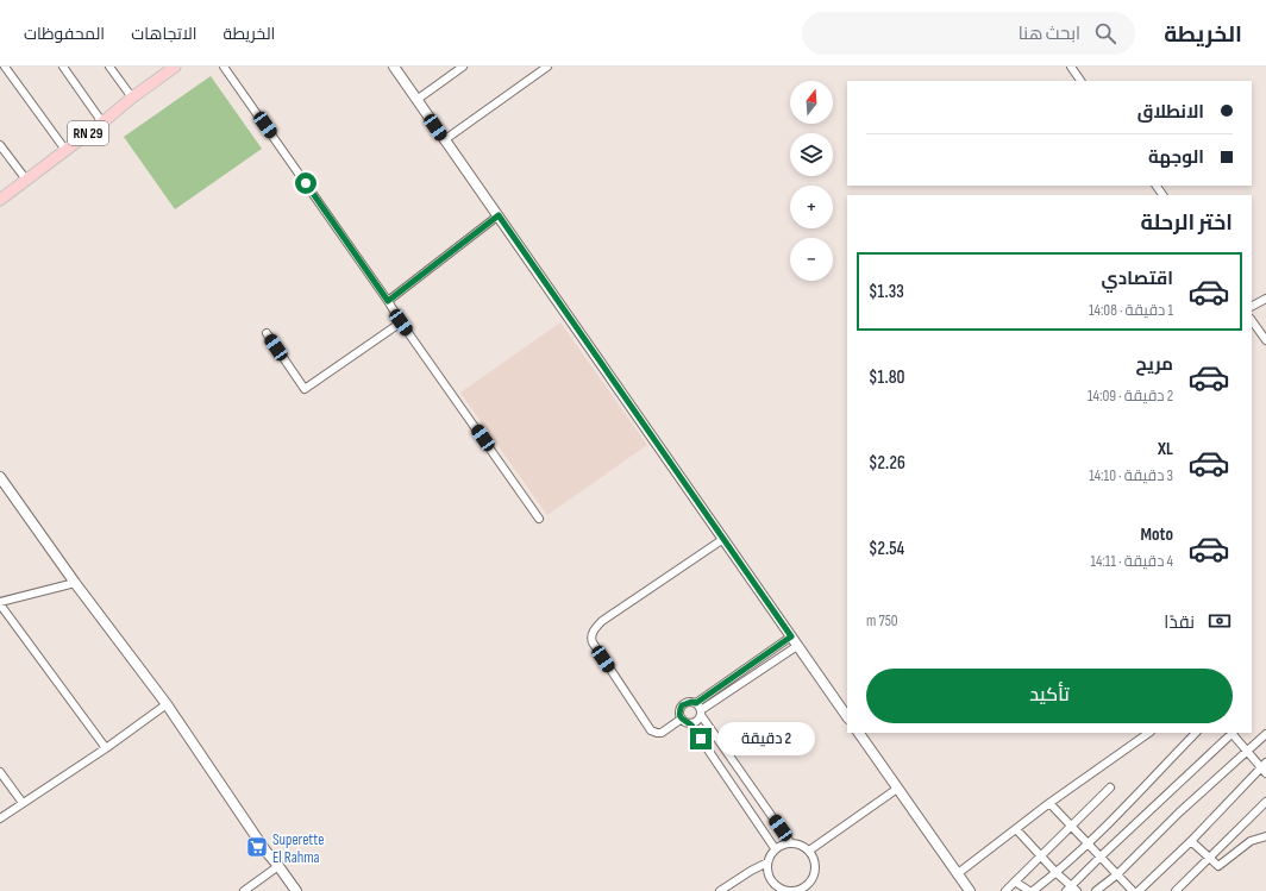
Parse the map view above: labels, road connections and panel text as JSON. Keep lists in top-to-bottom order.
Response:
{
  "streets": {
    "main road": ["RN 29"]
  },
  "places": {
    "supermarket": ["Superette El Rahma"]
  },
  "north": "top",
  "page": {
    "header": "الخريطة",
    "search": "ابحث هنا",
    "nav": ["الخريطة", "الاتجاهات", "المحفوظات"],
    "map_buttons": ["+", "−"],
    "banner": ["الانطلاق", "الوجهة"],
    "heading": "اختر الرحلة",
    "list": [
      {
        "name": "اقتصادي",
        "note": "1 دقيقة · 14:08",
        "value": "$1.33"
      },
      {
        "name": "مريح",
        "note": "2 دقيقة · 14:09",
        "value": "$1.80"
      },
      {
        "name": "XL",
        "note": "3 دقيقة · 14:10",
        "value": "$2.26"
      },
      {
        "name": "Moto",
        "note": "4 دقيقة · 14:11",
        "value": "$2.54"
      }
    ],
    "pay": ["نقدًا", "750 m"],
    "buttons": "تأكيد",
    "bubble": "2 دقيقة"
  }
}
